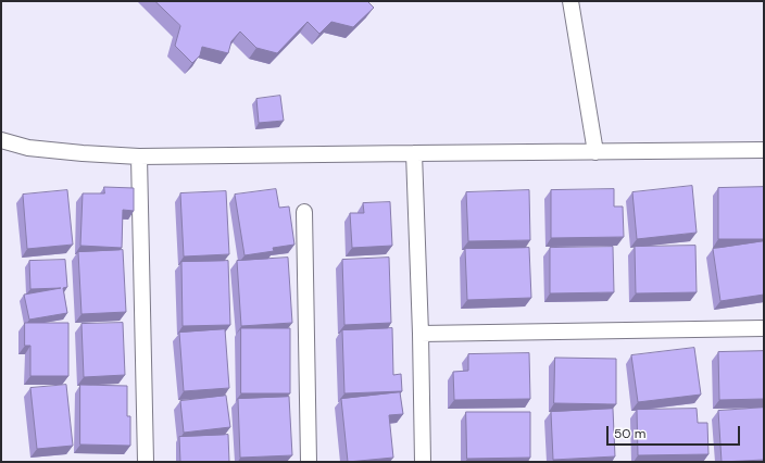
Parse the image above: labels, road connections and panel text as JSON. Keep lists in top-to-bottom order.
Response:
{
  "scale_bar": "50 m"
}
